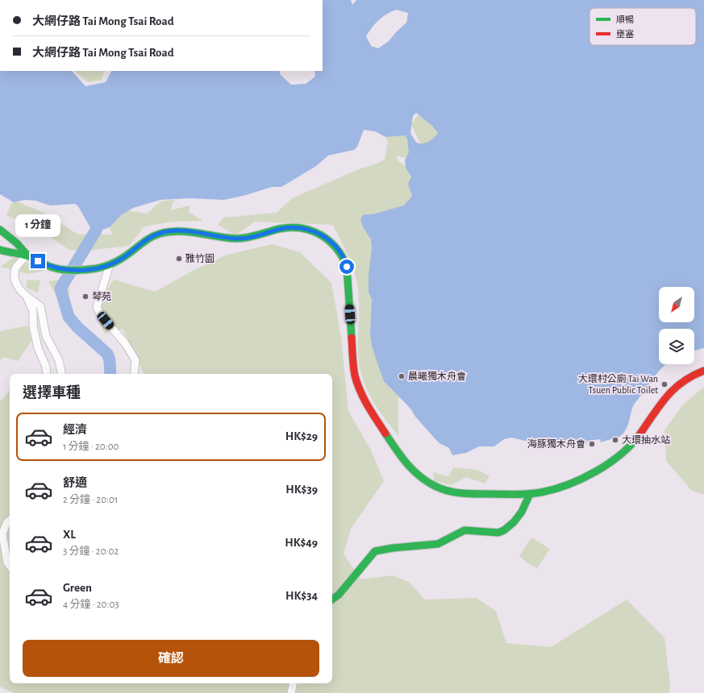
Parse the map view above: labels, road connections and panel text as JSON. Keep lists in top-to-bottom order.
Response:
{
  "places": [
    "雅竹園",
    "琴苑",
    "晨曦獨木舟會",
    "大環村公廁 Tai Wan Tsuen Public Toilet",
    "大環抽水站",
    "海豚獨木舟會"
  ],
  "legend": ["順暢", "壅塞"],
  "north": "bottom left",
  "page": {
    "banner": ["大網仔路 Tai Mong Tsai Road", "大網仔路 Tai Mong Tsai Road"],
    "bubble": "1 分鐘",
    "heading": "選擇車種",
    "list": [
      {
        "name": "經濟",
        "note": "1 分鐘 · 20:00",
        "value": "HK$29"
      },
      {
        "name": "舒適",
        "note": "2 分鐘 · 20:01",
        "value": "HK$39"
      },
      {
        "name": "XL",
        "note": "3 分鐘 · 20:02",
        "value": "HK$49"
      },
      {
        "name": "Green",
        "note": "4 分鐘 · 20:03",
        "value": "HK$34"
      }
    ],
    "buttons": "確認"
  }
}
